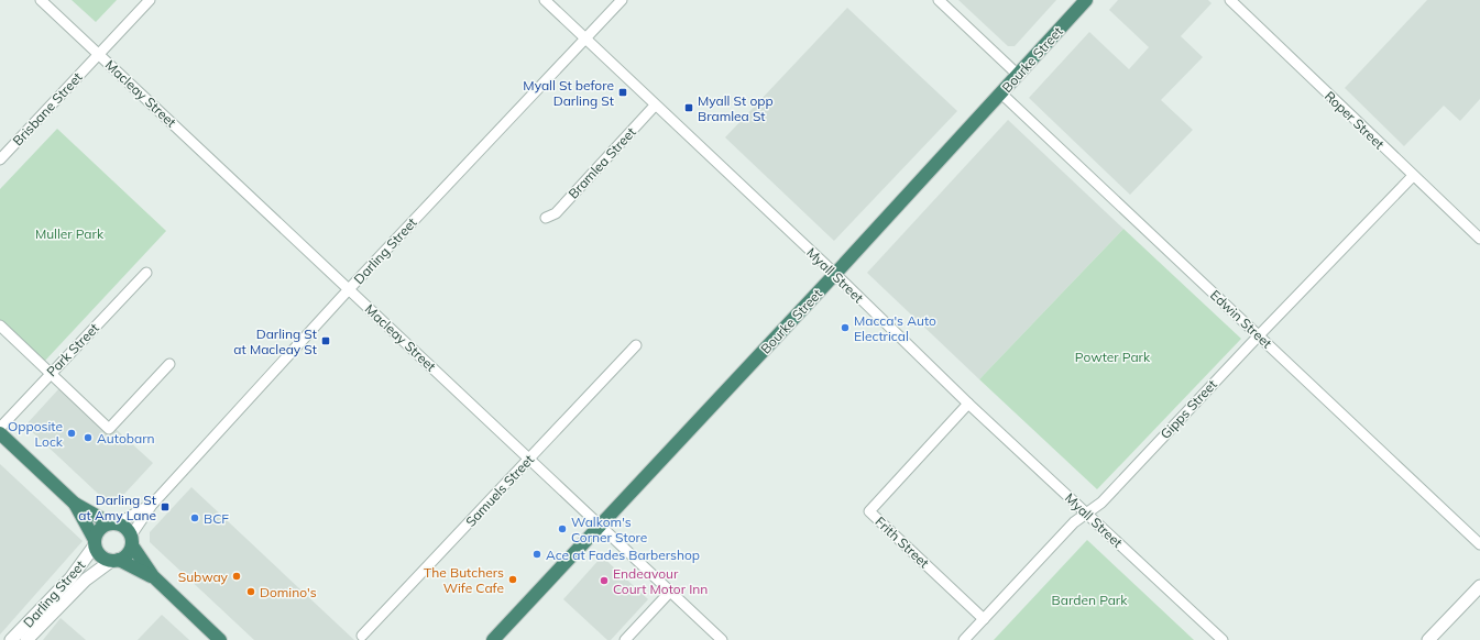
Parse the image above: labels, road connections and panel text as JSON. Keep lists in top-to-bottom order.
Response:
{
  "streets": {
    "highway": ["Bourke Street"],
    "street": [
      "Macleay Street",
      "Brisbane Street",
      "Roper Street",
      "Bramlea Street",
      "Darling Street",
      "Myall Street",
      "Edwin Street",
      "Park Street",
      "Gipps Street",
      "Samuels Street",
      "Frith Street"
    ]
  },
  "crossings": [
    ["Bourke Street", "Macleay Street"],
    ["Bourke Street", "Myall Street"],
    ["Bourke Street", "Edwin Street"],
    ["Macleay Street", "Brisbane Street"],
    ["Macleay Street", "Darling Street"],
    ["Macleay Street", "Samuels Street"],
    ["Roper Street", "Gipps Street"],
    ["Bramlea Street", "Myall Street"],
    ["Darling Street", "Myall Street"],
    ["Myall Street", "Gipps Street"],
    ["Myall Street", "Frith Street"],
    ["Edwin Street", "Gipps Street"],
    ["Gipps Street", "Frith Street"]
  ],
  "parks": ["Muller Park", "Powter Park", "Barden Park"],
  "places": {
    "transit": [
      "Myall St before Darling St",
      "Myall St opp Bramlea St",
      "Darling St at Macleay St",
      "Darling St at Amy Lane"
    ],
    "other": [
      "Macca's Auto Electrical",
      "Opposite Lock",
      "Autobarn",
      "BCF",
      "Walkom's Corner Store",
      "Ace at Fades Barbershop",
      "Subway",
      "The Butchers Wife Cafe",
      "Endeavour Court Motor Inn",
      "Domino's"
    ]
  }
}
